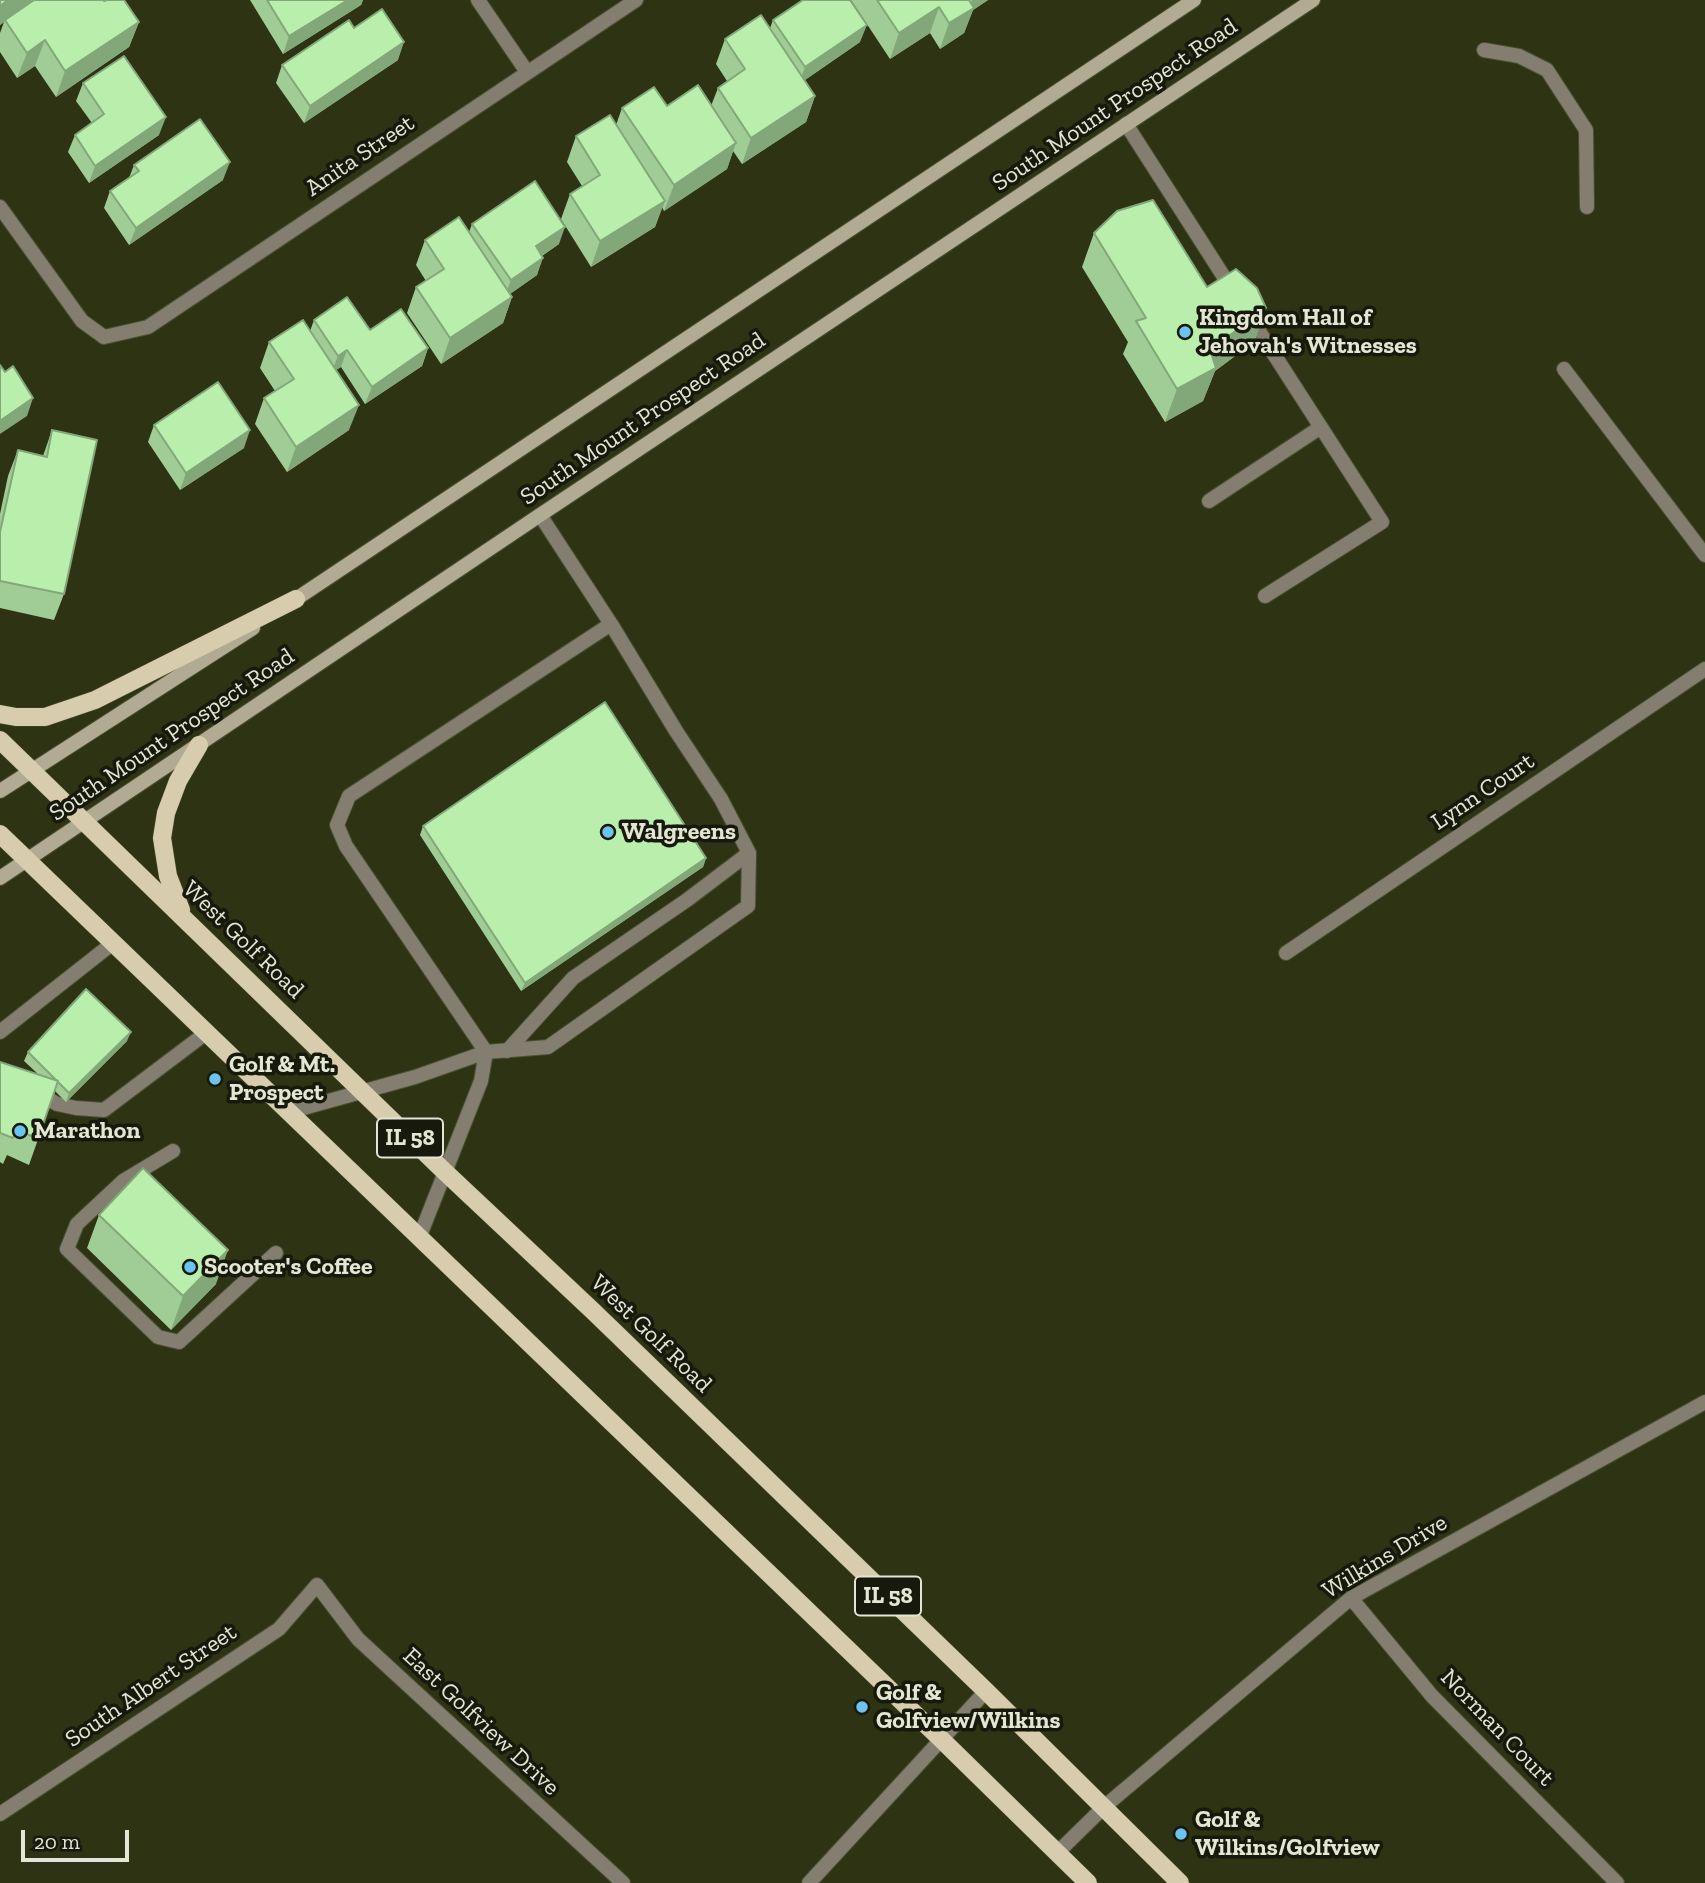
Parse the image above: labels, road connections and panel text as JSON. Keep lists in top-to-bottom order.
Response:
{
  "streets": {
    "main road": ["South Mount Prospect Road", "West Golf Road", "IL 58"],
    "street": [
      "Anita Street",
      "Lynn Court",
      "Wilkins Drive",
      "South Albert Street",
      "East Golfview Drive",
      "Norman Court"
    ]
  },
  "crossings": [
    ["South Mount Prospect Road", "West Golf Road"],
    ["South Mount Prospect Road", "IL 58"],
    ["West Golf Road", "IL 58"],
    ["West Golf Road", "Wilkins Drive"],
    ["IL 58", "Wilkins Drive"],
    ["Wilkins Drive", "Norman Court"],
    ["South Albert Street", "East Golfview Drive"]
  ],
  "places": [
    "Kingdom Hall of Jehovah's Witnesses",
    "Walgreens",
    "Golf & Mt. Prospect",
    "Marathon",
    "Scooter's Coffee",
    "Golf & Golfview/Wilkins",
    "Golf & Wilkins/Golfview"
  ],
  "scale_bar": "20 m"
}
